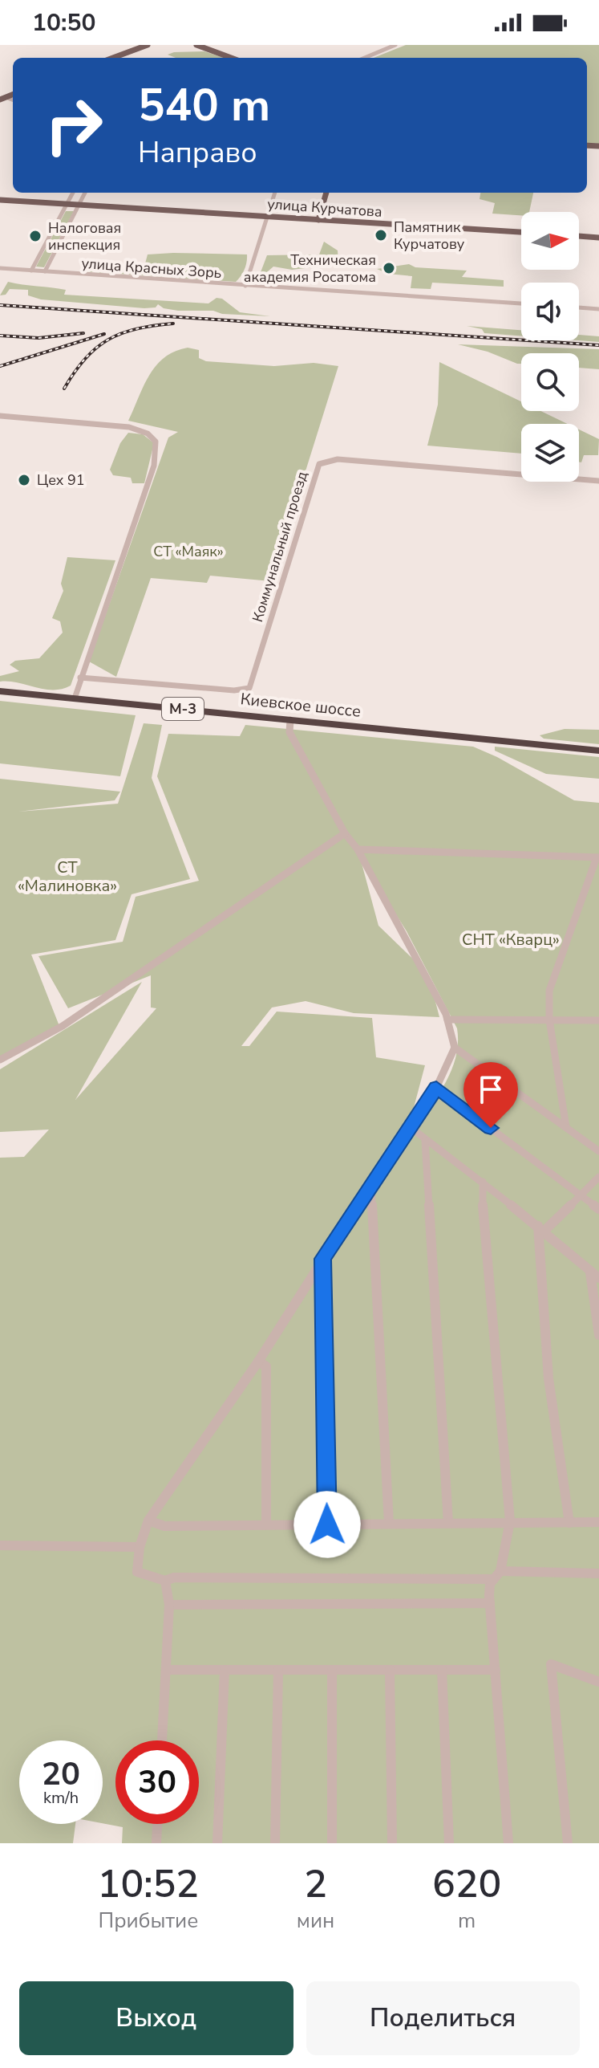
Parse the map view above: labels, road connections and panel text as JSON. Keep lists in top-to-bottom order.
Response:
{
  "streets": {
    "highway": ["Киевское шоссе", "М-3"],
    "main road": ["улица Курчатова"],
    "street": ["улица Красных Зорь", "Коммунальный проезд"]
  },
  "parks": ["СТ «Маяк»", "СТ «Малиновка»", "СНТ «Кварц»"],
  "places": [
    "Памятник Курчатову",
    "Налоговая инспекция",
    "Техническая академия Росатома",
    "Цех 91"
  ],
  "north": "right",
  "page": {
    "status": "10:50",
    "turn": ["540 m", "Направо"],
    "speed": "20 km/h",
    "limit": "30",
    "eta": [
      "10:52",
      "Прибытие",
      "2",
      "мин",
      "620",
      "m"
    ],
    "buttons": ["Выход", "Поделиться"]
  }
}
